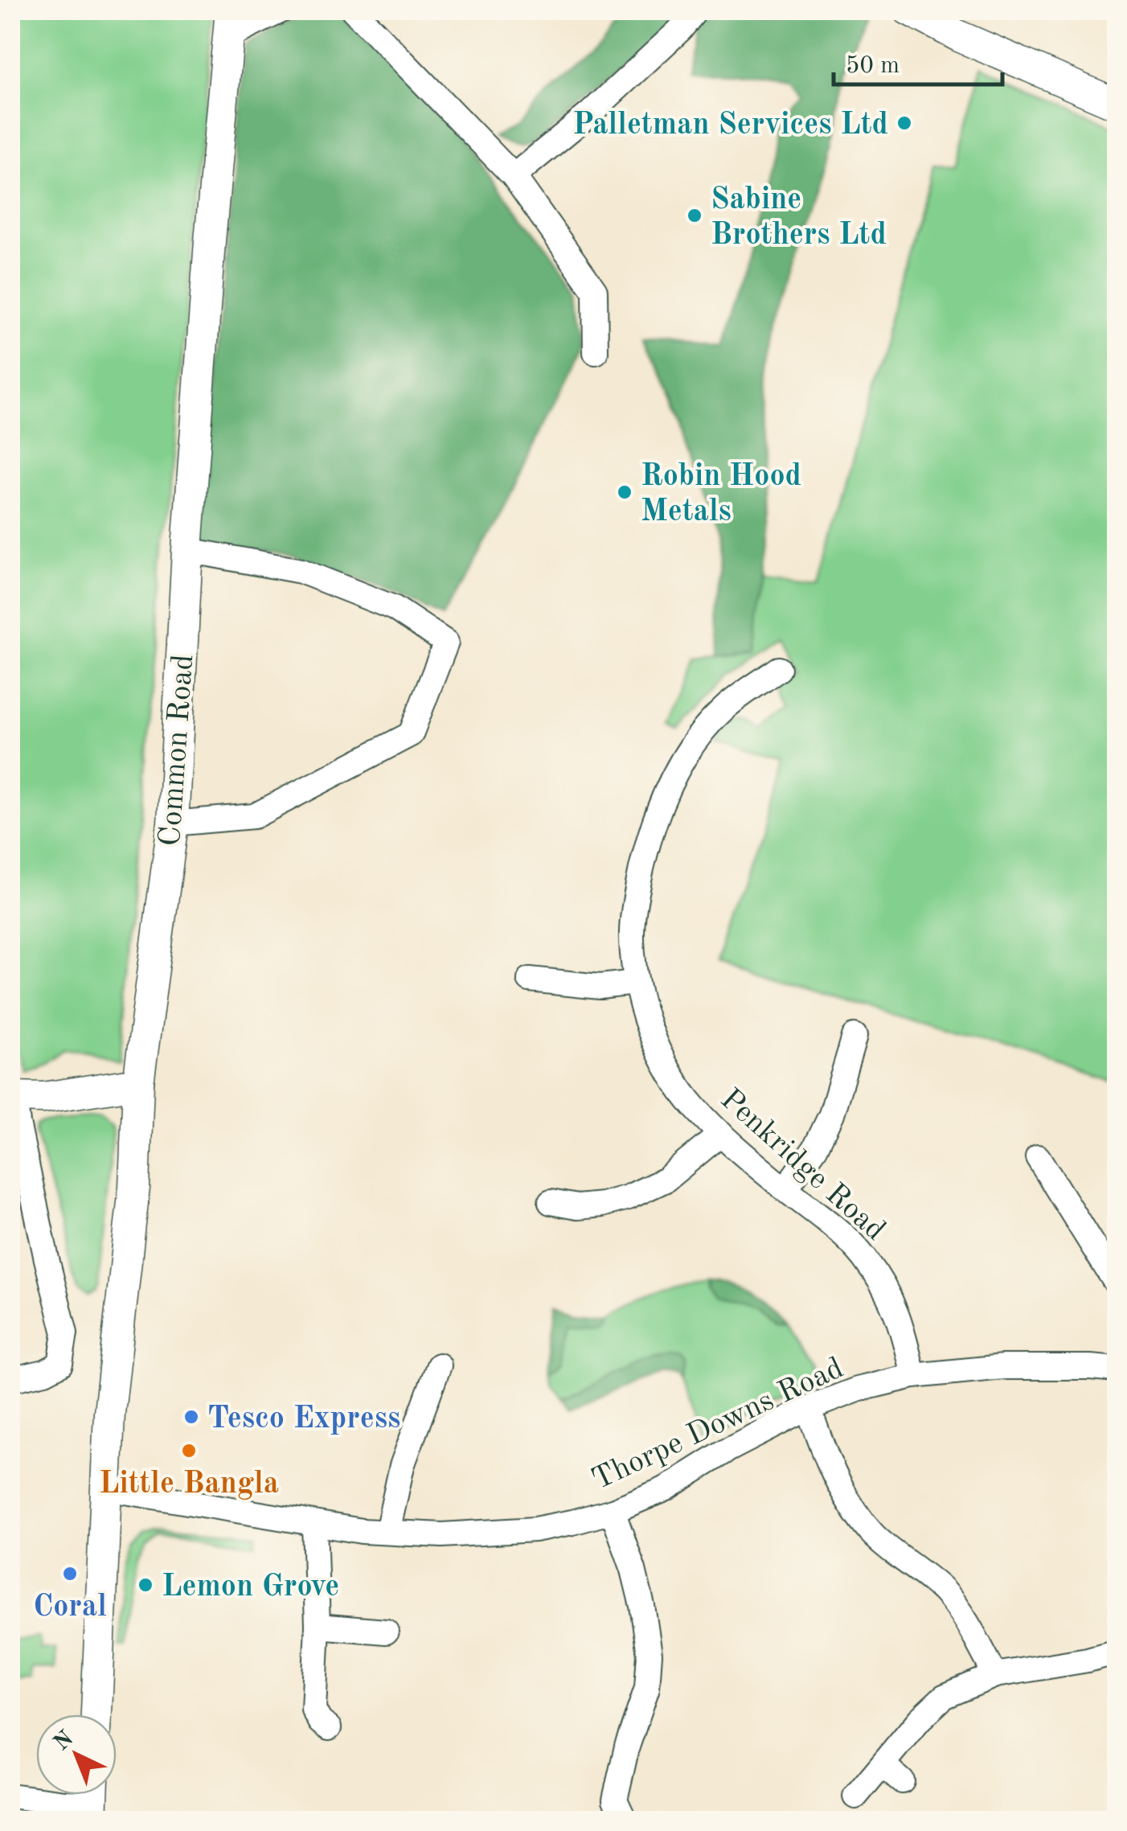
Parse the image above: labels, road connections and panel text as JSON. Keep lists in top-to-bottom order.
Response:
{
  "streets": {
    "street": ["Common Road", "Penkridge Road", "Thorpe Downs Road"]
  },
  "crossings": [
    ["Common Road", "Thorpe Downs Road"],
    ["Penkridge Road", "Thorpe Downs Road"]
  ],
  "places": [
    "Palletman Services Ltd",
    "Sabine Brothers Ltd",
    "Robin Hood Metals",
    "Tesco Express",
    "Little Bangla",
    "Coral",
    "Lemon Grove"
  ],
  "scale_bar": "50 m",
  "north": "top left"
}
